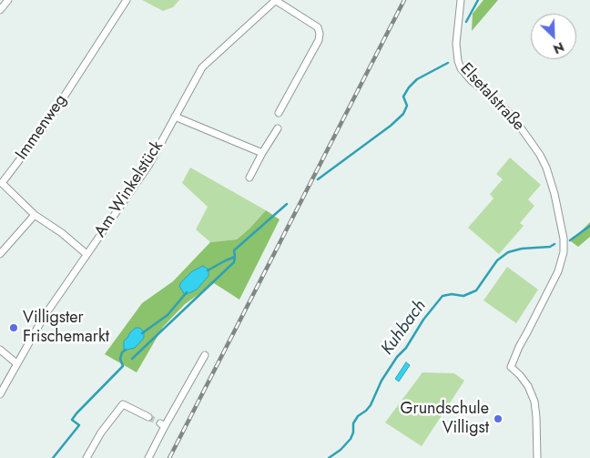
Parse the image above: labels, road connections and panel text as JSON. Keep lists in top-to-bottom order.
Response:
{
  "streets": {
    "street": ["Elsetalstraße", "Immenweg", "Am Winkelstück"]
  },
  "crossings": [
    ["Immenweg", "Am Winkelstück"]
  ],
  "water": ["Kuhbach"],
  "places": ["Villigster Frischemarkt", "Grundschule Villigst"],
  "north": "bottom right"
}
